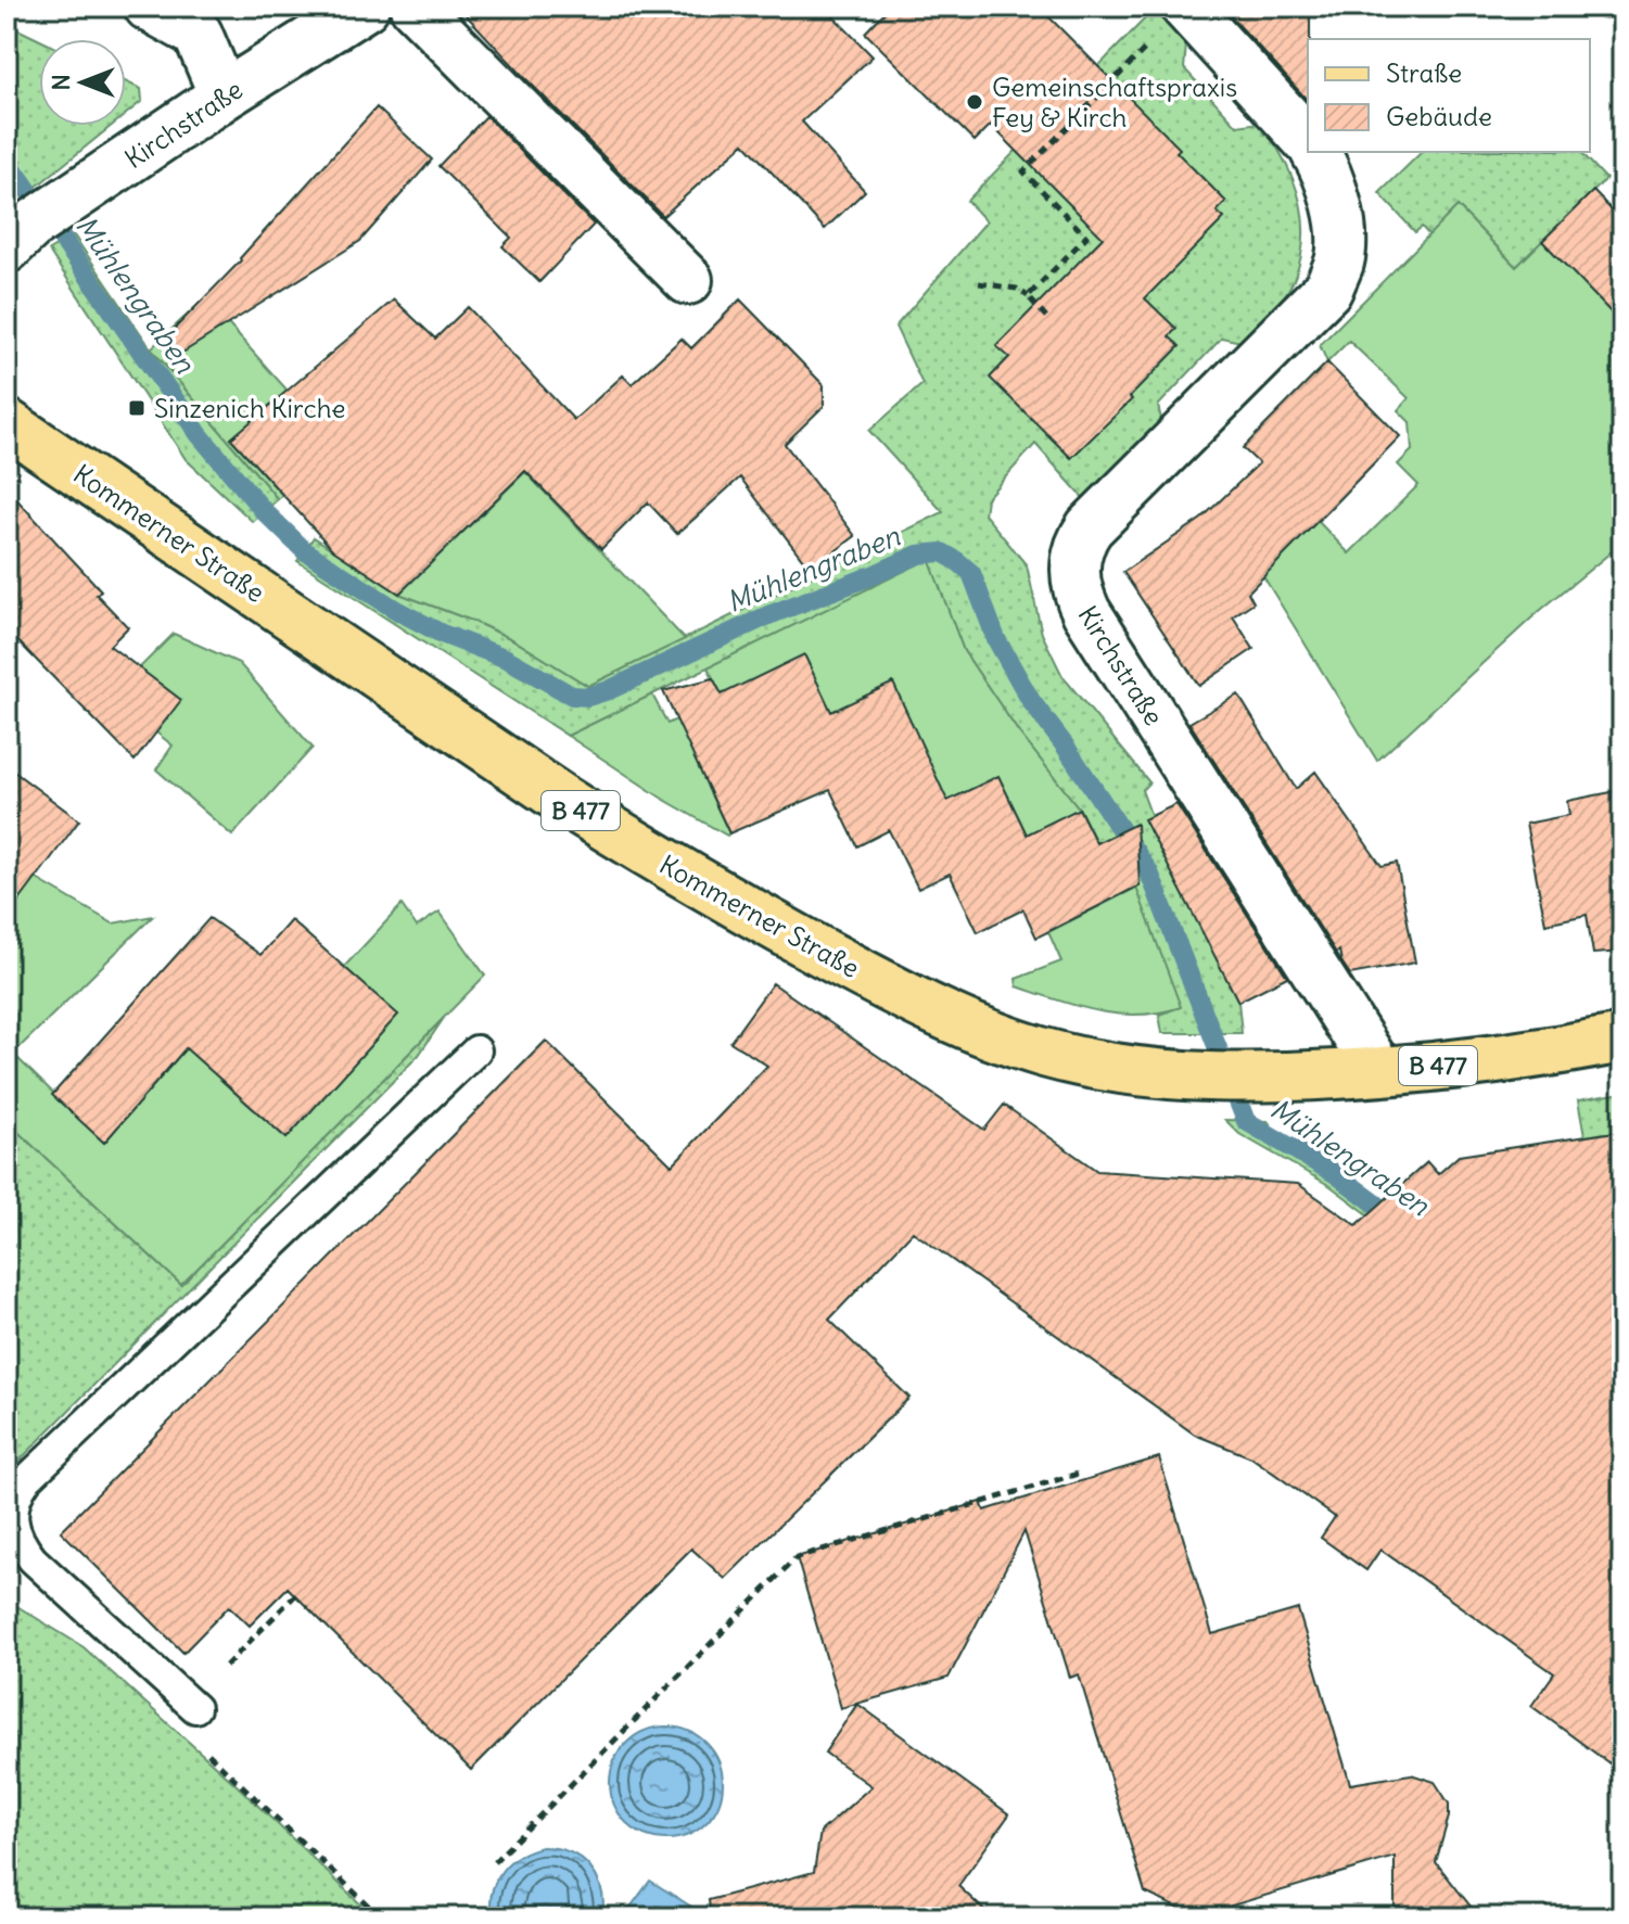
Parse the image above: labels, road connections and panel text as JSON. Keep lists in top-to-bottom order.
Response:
{
  "streets": {
    "main road": ["Kommerner Straße", "B 477"],
    "street": ["Kirchstraße"]
  },
  "crossings": [
    ["Kirchstraße", "Kommerner Straße"]
  ],
  "water": ["Mühlengraben"],
  "places": {
    "other": ["Gemeinschaftspraxis Fey & Kirch"],
    "transit": ["Sinzenich Kirche"]
  },
  "legend": ["Straße", "Gebäude"],
  "north": "left"
}
